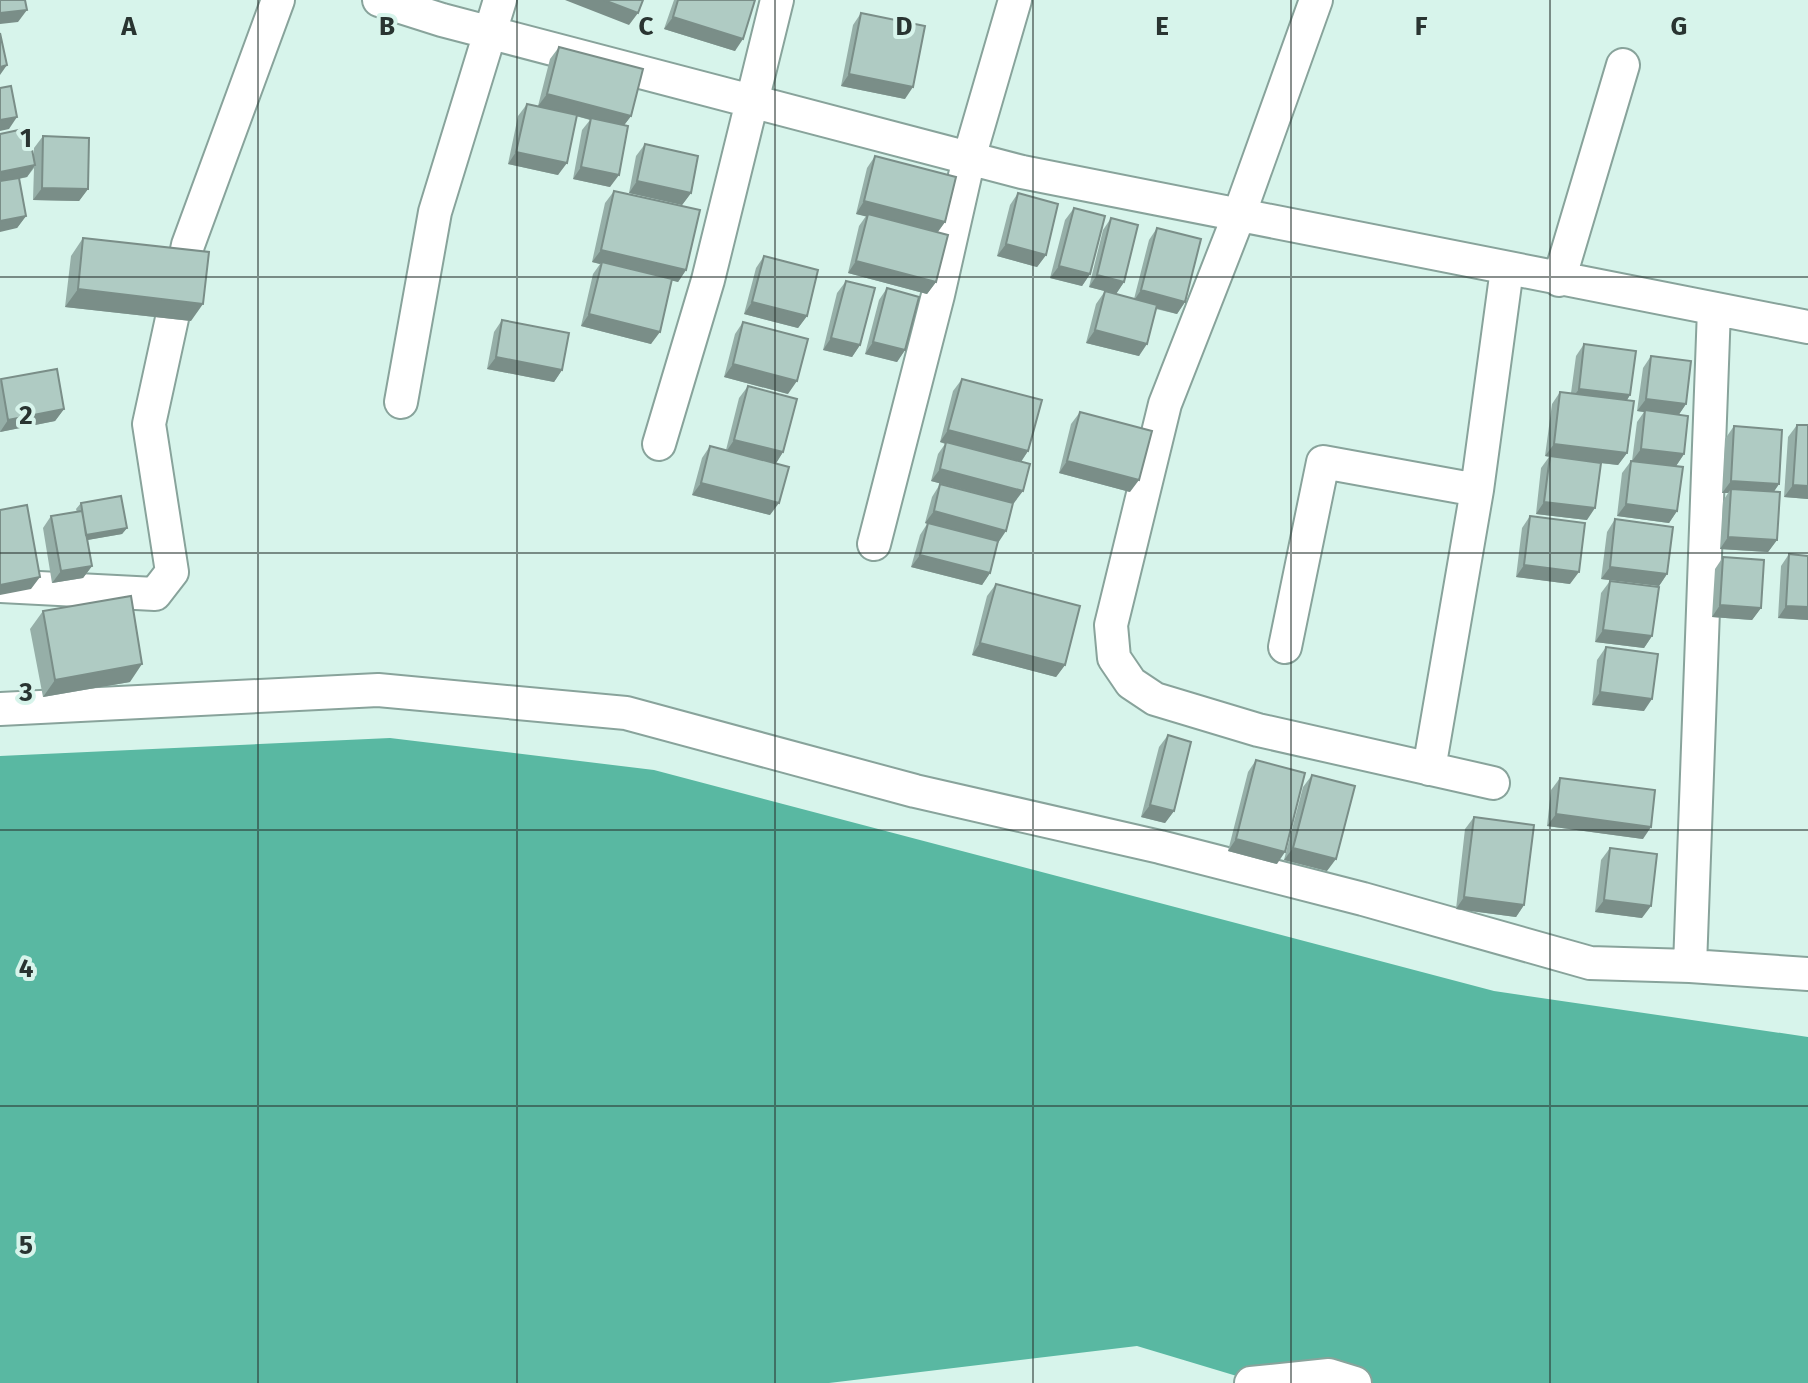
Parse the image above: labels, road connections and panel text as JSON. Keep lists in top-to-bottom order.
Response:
{
  "grid": {
    "columns": [
      "A",
      "B",
      "C",
      "D",
      "E",
      "F",
      "G"
    ],
    "rows": [
      "1",
      "2",
      "3",
      "4",
      "5"
    ]
  }
}
